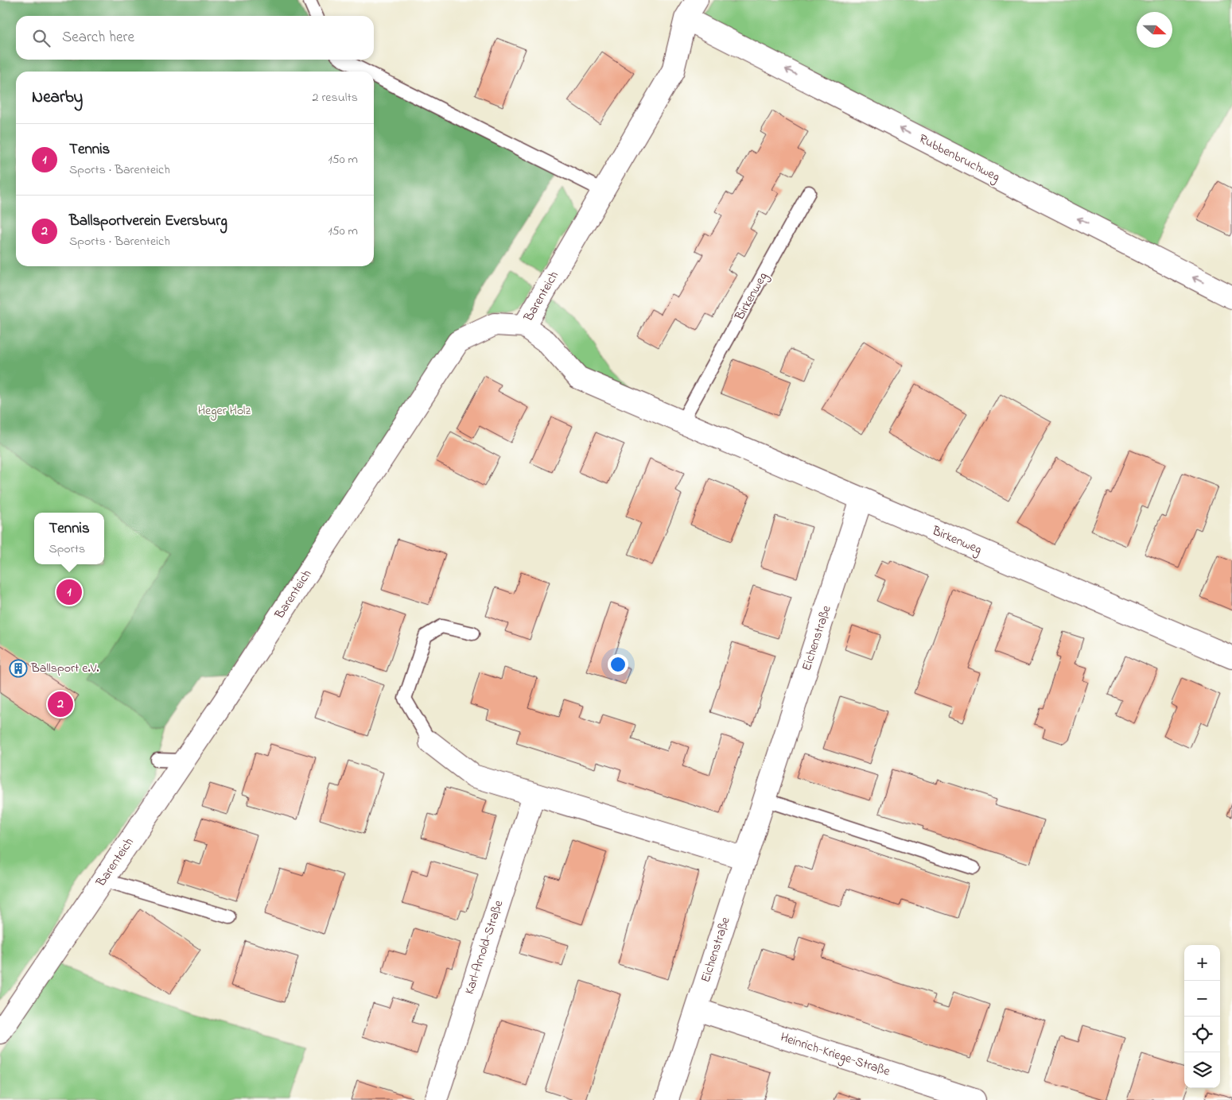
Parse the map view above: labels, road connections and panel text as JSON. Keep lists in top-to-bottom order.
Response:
{
  "streets": {
    "street": [
      "Rubbenbruchweg",
      "Barenteich",
      "Birkenweg",
      "Eichenstraße",
      "Karl-Arnold-Straße",
      "Heinrich-Kriege-Straße"
    ]
  },
  "crossings": [
    ["Rubbenbruchweg", "Barenteich"],
    ["Barenteich", "Birkenweg"],
    ["Birkenweg", "Eichenstraße"],
    ["Eichenstraße", "Heinrich-Kriege-Straße"]
  ],
  "one_way": ["Rubbenbruchweg"],
  "parks": ["Heger Holz"],
  "places": {
    "building": ["Ballsport e.V."]
  },
  "north": "right",
  "page": {
    "search": "Search here",
    "heading": ["Nearby", "2 results"],
    "list": [
      {
        "mark": "1",
        "name": "Tennis",
        "note": "Sports · Barenteich",
        "value": "150 m"
      },
      {
        "mark": "2",
        "name": "Ballsportverein Eversburg",
        "note": "Sports · Barenteich",
        "value": "150 m"
      }
    ],
    "popup": ["Tennis", "Sports"],
    "pins": ["1", "2"],
    "map_buttons": ["+", "−"]
  }
}
